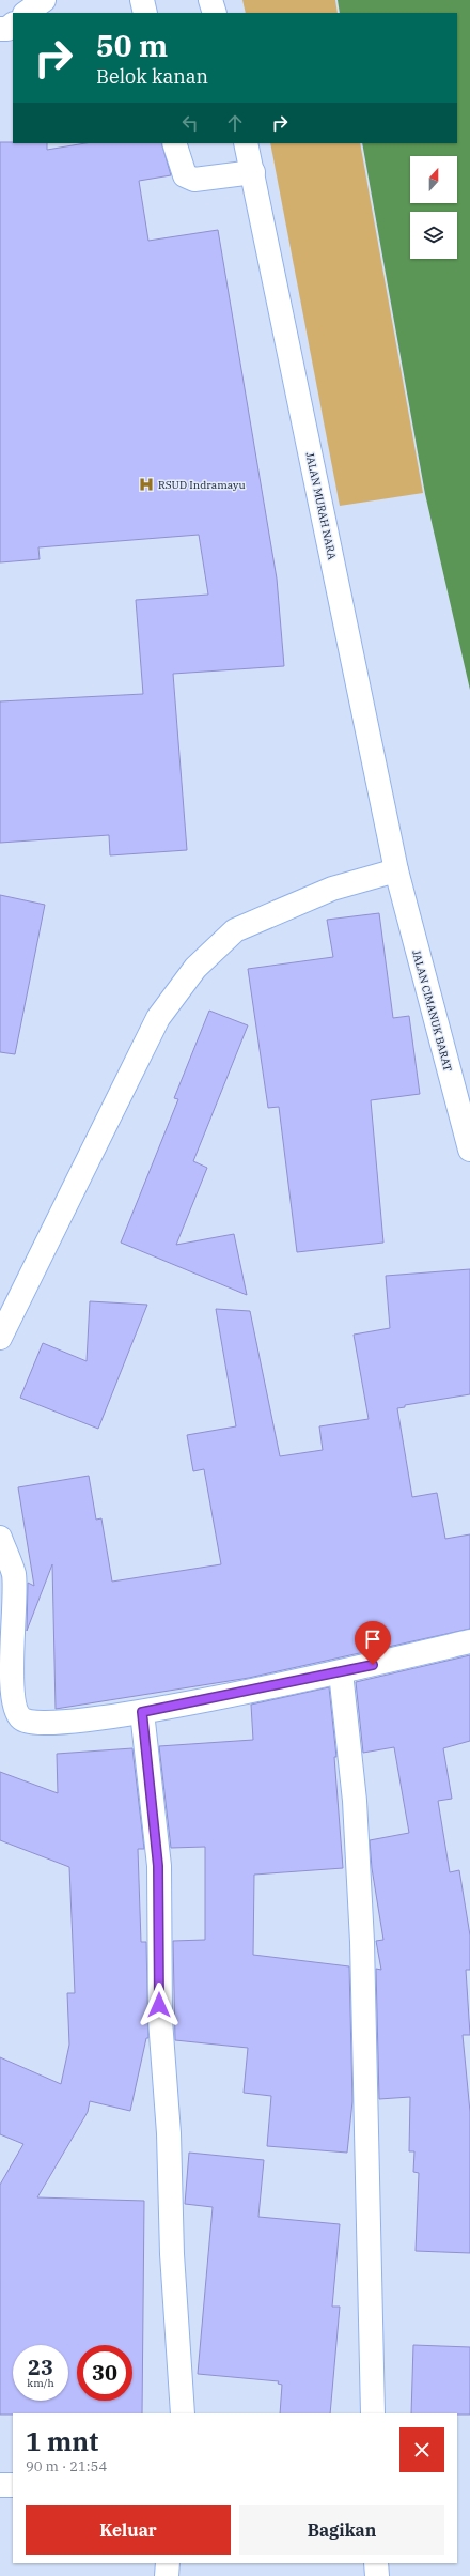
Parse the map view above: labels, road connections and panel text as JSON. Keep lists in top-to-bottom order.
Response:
{
  "streets": {
    "street": ["JALAN MURAH NARA", "JALAN CIMANUK BARAT"]
  },
  "crossings": [
    ["JALAN MURAH NARA", "JALAN CIMANUK BARAT"]
  ],
  "places": {
    "hospital": ["RSUD Indramayu"]
  },
  "north": "top",
  "page": {
    "turn": ["50 m", "Belok kanan"],
    "speed": "23 km/h",
    "limit": "30",
    "heading": ["1 mnt", "90 m · 21:54"],
    "buttons": ["Keluar", "Bagikan"]
  }
}
